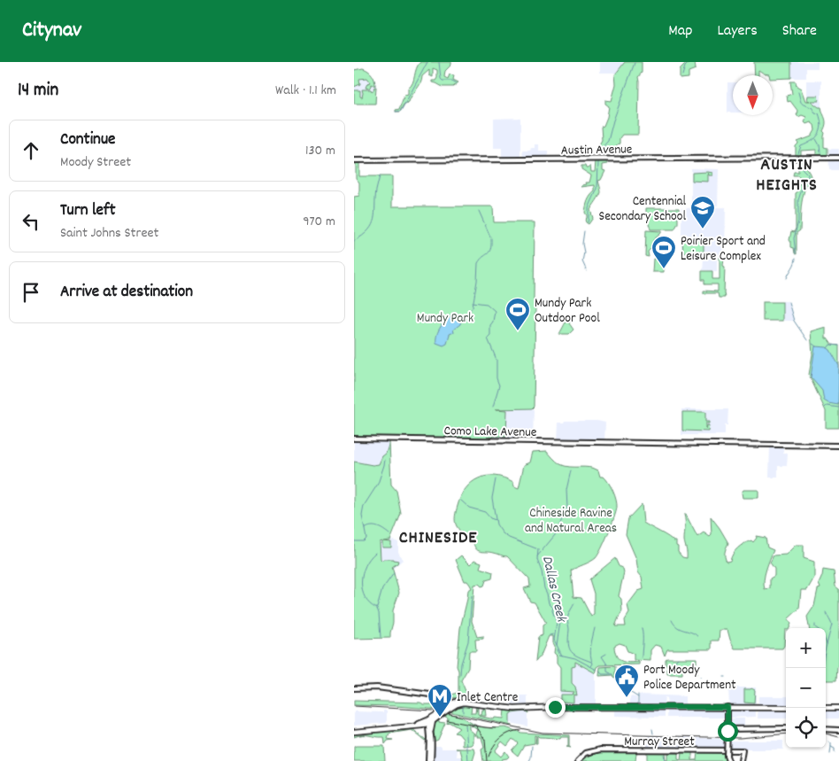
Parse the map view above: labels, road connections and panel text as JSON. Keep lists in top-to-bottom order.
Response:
{
  "streets": {
    "main road": ["Austin Avenue", "Como Lake Avenue", "Murray Street"]
  },
  "districts": ["AUSTIN HEIGHTS", "CHINESIDE"],
  "water": ["Dallas Creek"],
  "parks": ["Mundy Park", "Chineside Ravine and Natural Areas"],
  "places": {
    "school or university": ["Centennial Secondary School"],
    "sports": ["Poirier Sport and Leisure Complex", "Mundy Park Outdoor Pool"],
    "public building": ["Port Moody Police Department"],
    "metro station": ["Inlet Centre"]
  },
  "north": "bottom",
  "page": {
    "header": "Citynav",
    "nav": ["Map", "Layers", "Share"],
    "heading": ["14 min", "Walk · 1.1 km"],
    "list": [
      ["Continue", "Moody Street", "130 m"],
      ["Turn left", "Saint Johns Street", "970 m"],
      "Arrive at destination"
    ],
    "map_buttons": ["+", "−"]
  }
}
